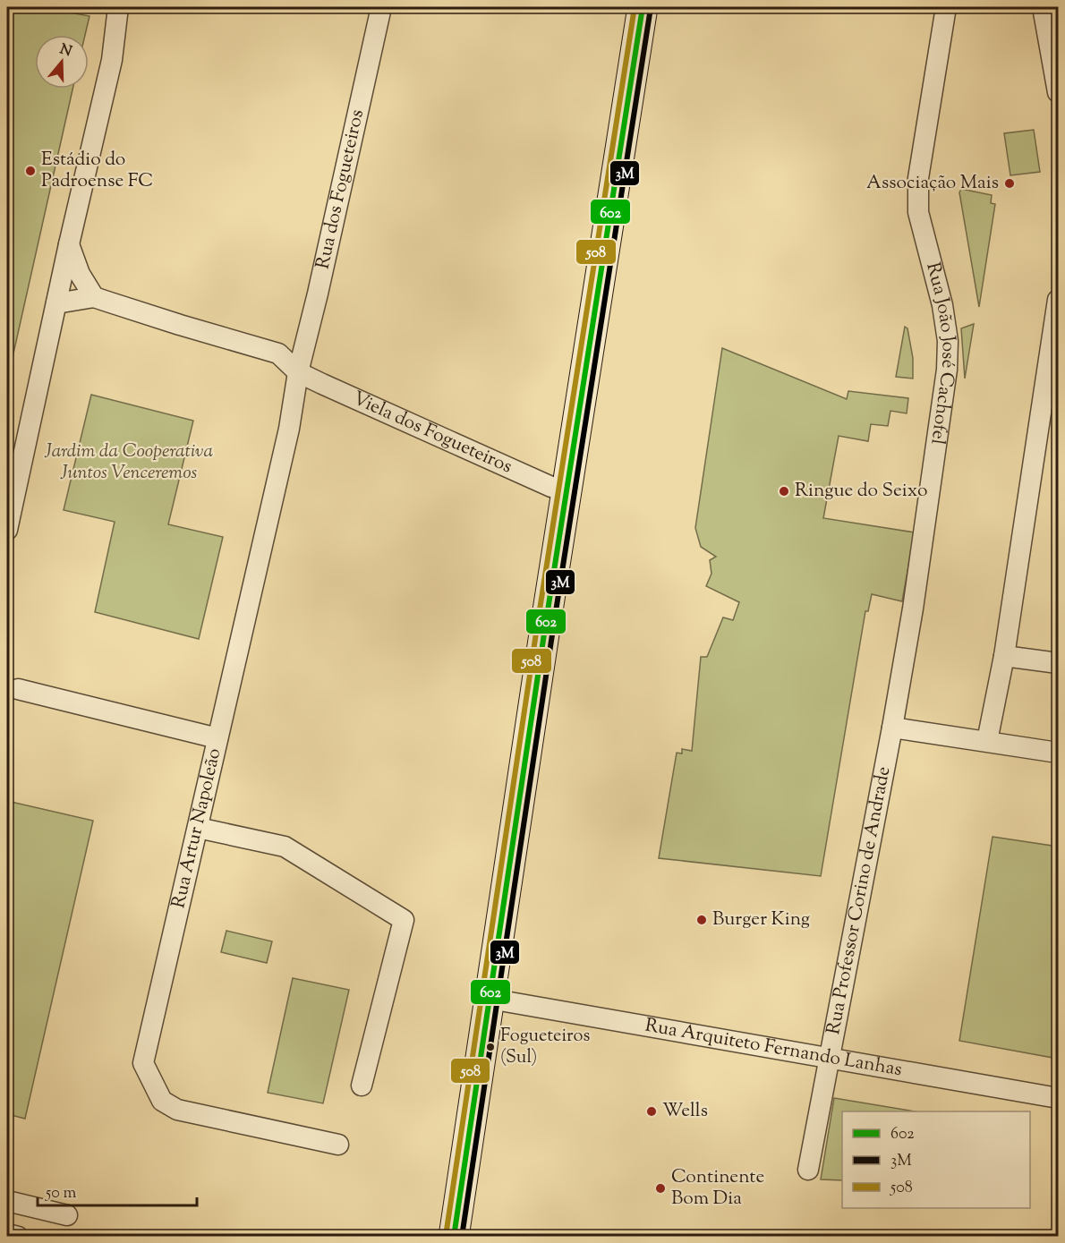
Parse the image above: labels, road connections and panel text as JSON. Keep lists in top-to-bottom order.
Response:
{
  "streets": {
    "street": [
      "Rua dos Fogueteiros",
      "Rua João José Cachofel",
      "Viela dos Fogueteiros",
      "Rua Artur Napoleão",
      "Rua Professor Corino de Andrade",
      "Rua Arquiteto Fernando Lanhas"
    ]
  },
  "crossings": [
    ["Rua dos Fogueteiros", "Viela dos Fogueteiros"],
    ["Rua dos Fogueteiros", "Rua Artur Napoleão"],
    ["Rua João José Cachofel", "Rua Professor Corino de Andrade"],
    ["Viela dos Fogueteiros", "Rua Artur Napoleão"],
    ["Rua Professor Corino de Andrade", "Rua Arquiteto Fernando Lanhas"]
  ],
  "parks": ["Jardim da Cooperativa Juntos Venceremos"],
  "places": [
    "Estádio do Padroense FC",
    "Associação Mais",
    "Ringue do Seixo",
    "Burger King",
    "Fogueteiros (Sul)",
    "Wells",
    "Continente Bom Dia"
  ],
  "lines": ["transit line 602", "transit line 508", "transit line 3M"],
  "legend": ["602", "3M", "508"],
  "scale_bar": "50 m",
  "north": "top"
}
